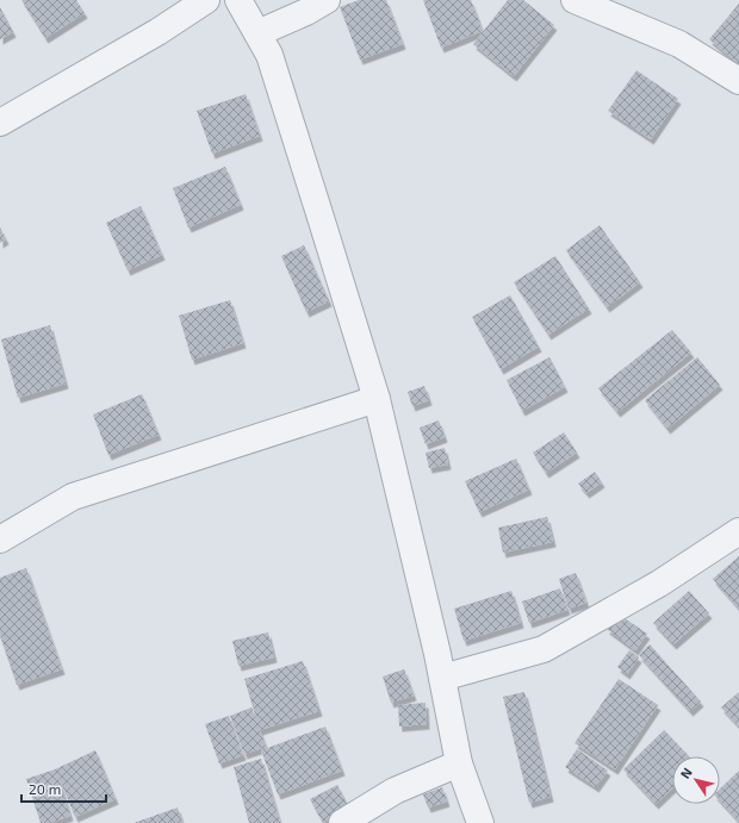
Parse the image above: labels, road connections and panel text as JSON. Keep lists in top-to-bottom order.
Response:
{
  "scale_bar": "20 m",
  "north": "top left"
}
